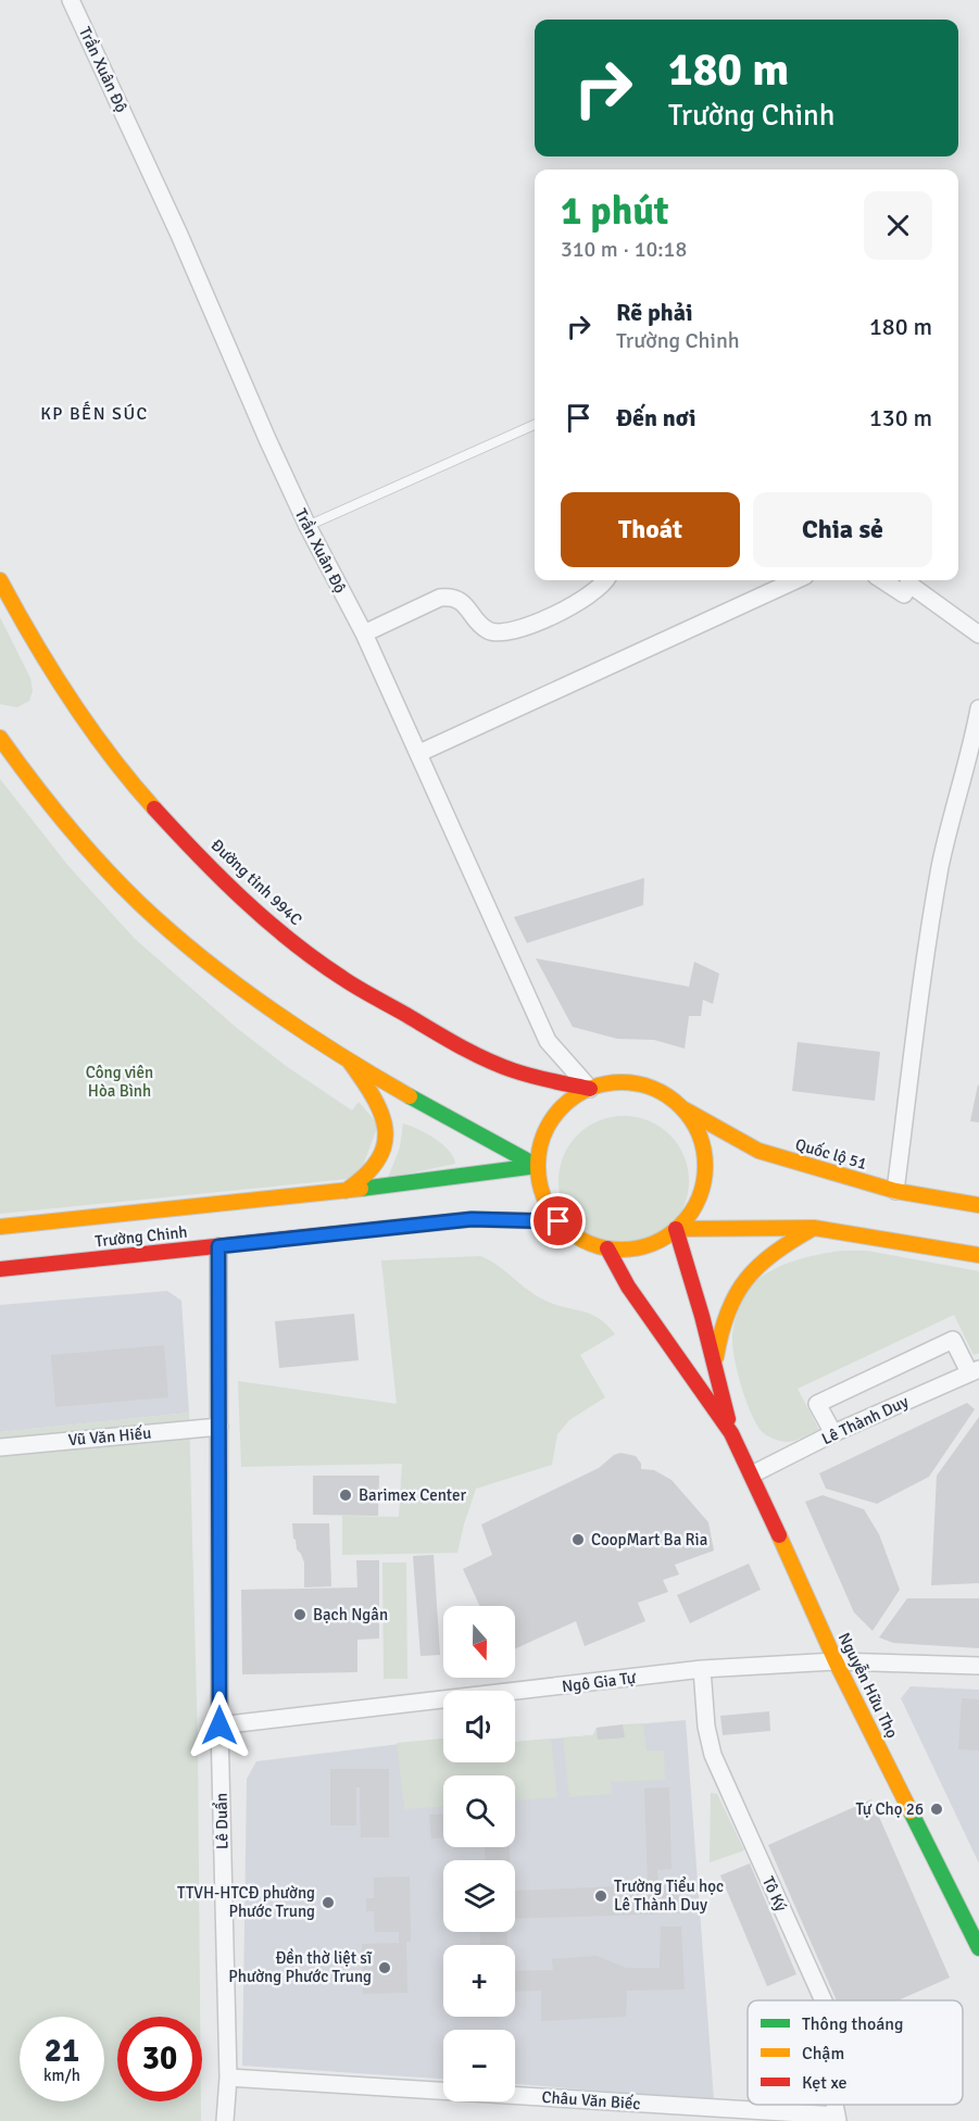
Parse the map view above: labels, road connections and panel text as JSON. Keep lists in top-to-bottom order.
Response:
{
  "streets": {
    "main road": [
      "Đường tỉnh 994C",
      "Quốc lộ 51",
      "Trường Chinh",
      "Nguyễn Hữu Thọ"
    ],
    "street": [
      "Trần Xuân Độ",
      "Lê Thành Duy",
      "Vũ Văn Hiếu",
      "Ngô Gia Tự",
      "Lê Duẩn",
      "Tô Ký",
      "Châu Văn Biếc"
    ]
  },
  "crossings": [
    ["Trần Xuân Độ", "Đường tỉnh 994C"],
    ["Trần Xuân Độ", "Quốc lộ 51"],
    ["Trần Xuân Độ", "Trường Chinh"],
    ["Trần Xuân Độ", "Nguyễn Hữu Thọ"],
    ["Đường tỉnh 994C", "Quốc lộ 51"],
    ["Đường tỉnh 994C", "Trường Chinh"],
    ["Đường tỉnh 994C", "Nguyễn Hữu Thọ"],
    ["Quốc lộ 51", "Trường Chinh"],
    ["Quốc lộ 51", "Nguyễn Hữu Thọ"],
    ["Trường Chinh", "Nguyễn Hữu Thọ"],
    ["Trường Chinh", "Lê Duẩn"],
    ["Lê Thành Duy", "Nguyễn Hữu Thọ"],
    ["Vũ Văn Hiếu", "Lê Duẩn"],
    ["Ngô Gia Tự", "Nguyễn Hữu Thọ"],
    ["Ngô Gia Tự", "Lê Duẩn"],
    ["Ngô Gia Tự", "Tô Ký"],
    ["Lê Duẩn", "Châu Văn Biếc"]
  ],
  "districts": ["KP BẾN SÚC"],
  "parks": ["Công viên Hòa Bình"],
  "places": [
    "Barimex Center",
    "CoopMart Ba Ria",
    "Bạch Ngân",
    "Tự Chọ 26",
    "Trường Tiểu học Lê Thành Duy",
    "TTVH-HTCĐ phường Phước Trung",
    "Đền thờ liệt sĩ Phường Phước Trung"
  ],
  "legend": ["Thông thoáng", "Chậm", "Kẹt xe"],
  "north": "bottom",
  "page": {
    "turn": ["180 m", "Trường Chinh"],
    "heading": ["1 phút", "310 m · 10:18"],
    "list": [
      {
        "name": "Rẽ phải",
        "note": "Trường Chinh",
        "value": "180 m"
      },
      {
        "name": "Đến nơi",
        "value": "130 m"
      }
    ],
    "buttons": ["Thoát", "Chia sẻ"],
    "map_buttons": ["+", "−"],
    "speed": "21 km/h",
    "limit": "30"
  }
}
